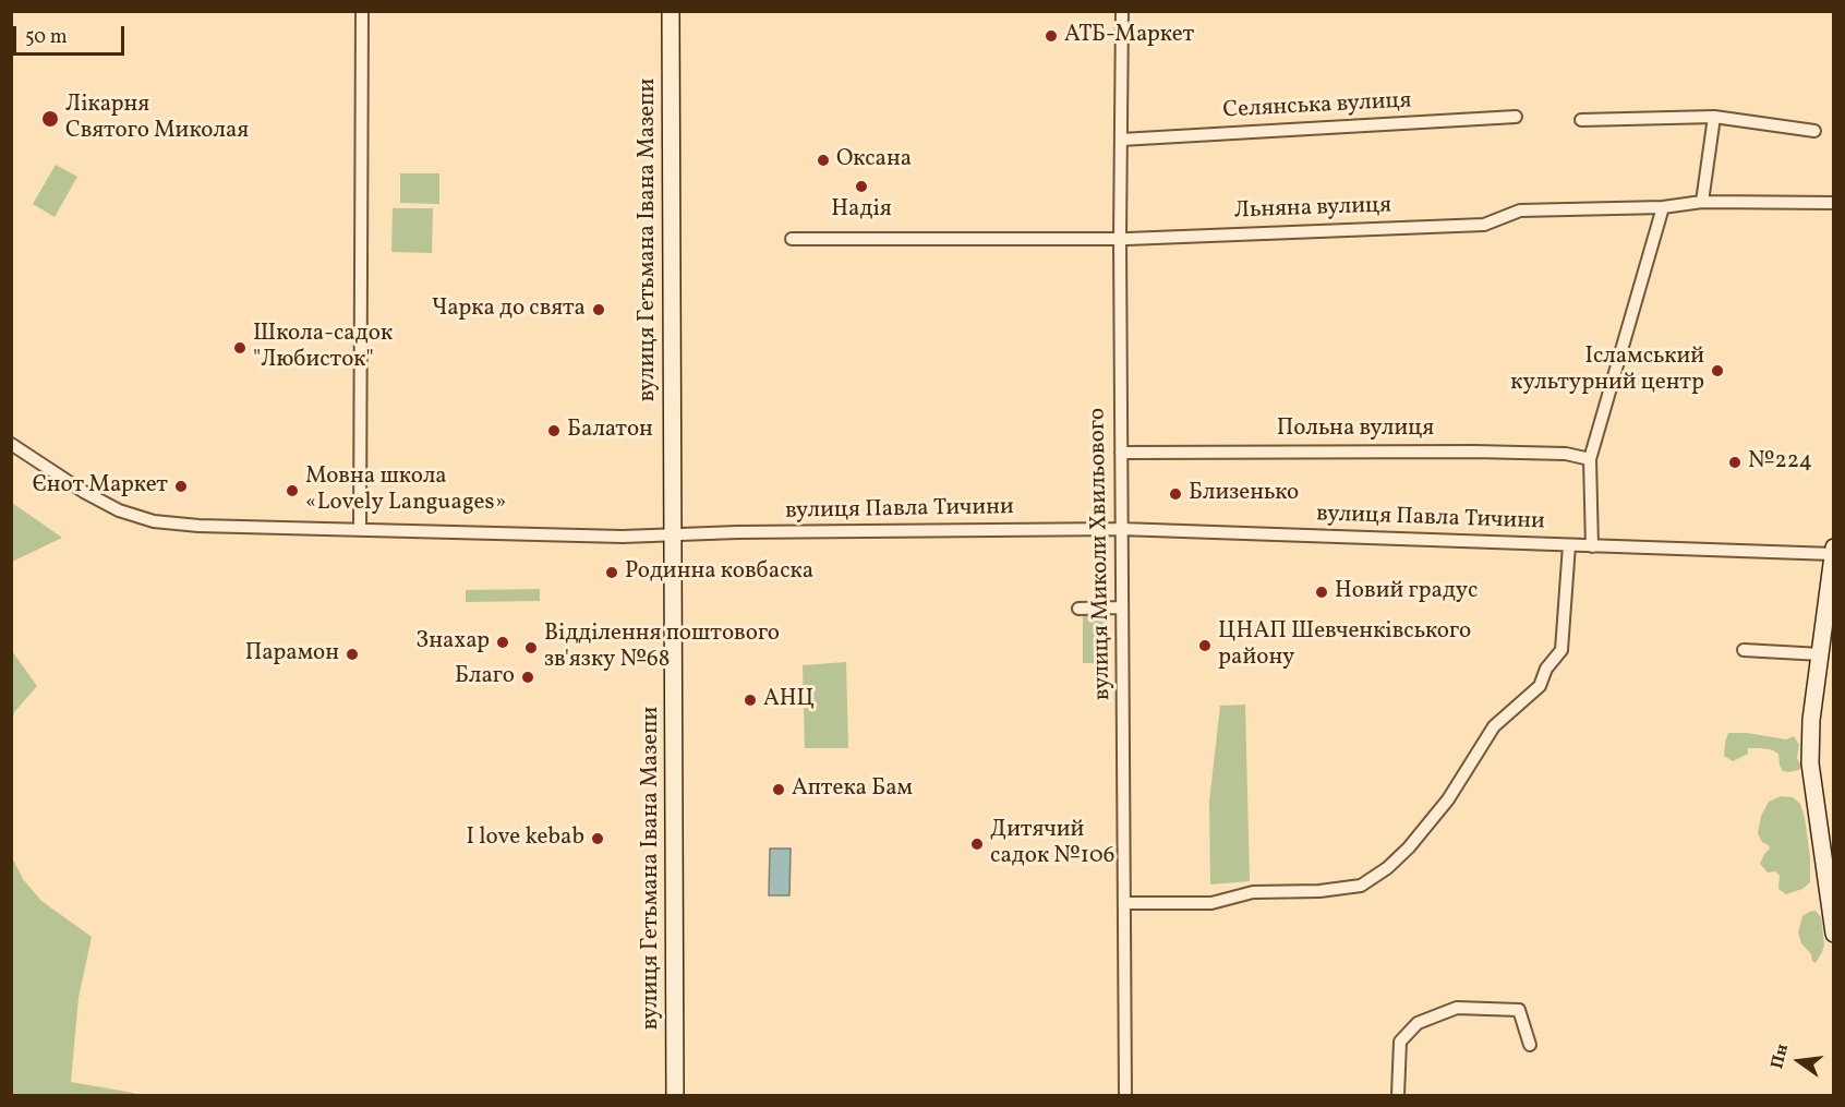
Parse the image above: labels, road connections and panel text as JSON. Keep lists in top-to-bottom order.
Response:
{
  "streets": {
    "main road": ["вулиця Гетьмана Івана Мазепи"],
    "street": [
      "Селянська вулиця",
      "Льняна вулиця",
      "Польна вулиця",
      "вулиця Павла Тичини",
      "вулиця Миколи Хвильового"
    ]
  },
  "crossings": [
    ["Селянська вулиця", "вулиця Миколи Хвильового"],
    ["Льняна вулиця", "вулиця Миколи Хвильового"],
    ["вулиця Гетьмана Івана Мазепи", "вулиця Павла Тичини"],
    ["Польна вулиця", "вулиця Миколи Хвильового"],
    ["вулиця Павла Тичини", "вулиця Миколи Хвильового"]
  ],
  "places": [
    "АТБ-Маркет",
    "Лікарня Святого Миколая",
    "Оксана",
    "Надія",
    "Чарка до свята",
    "Школа-садок \"Любисток\"",
    "Ісламський культурний центр",
    "Балатон",
    "№224",
    "Єнот Маркет",
    "Мовна школа «Lovely Languages»",
    "Близенько",
    "Родинна ковбаска",
    "Новий градус",
    "Знахар",
    "ЦНАП Шевченківського району",
    "Відділення поштового зв'язку №68",
    "Парамон",
    "Благо",
    "АНЦ",
    "Аптека Бам",
    "I love kebab",
    "Дитячий садок №106"
  ],
  "scale_bar": "50 m",
  "north": "left"
}
